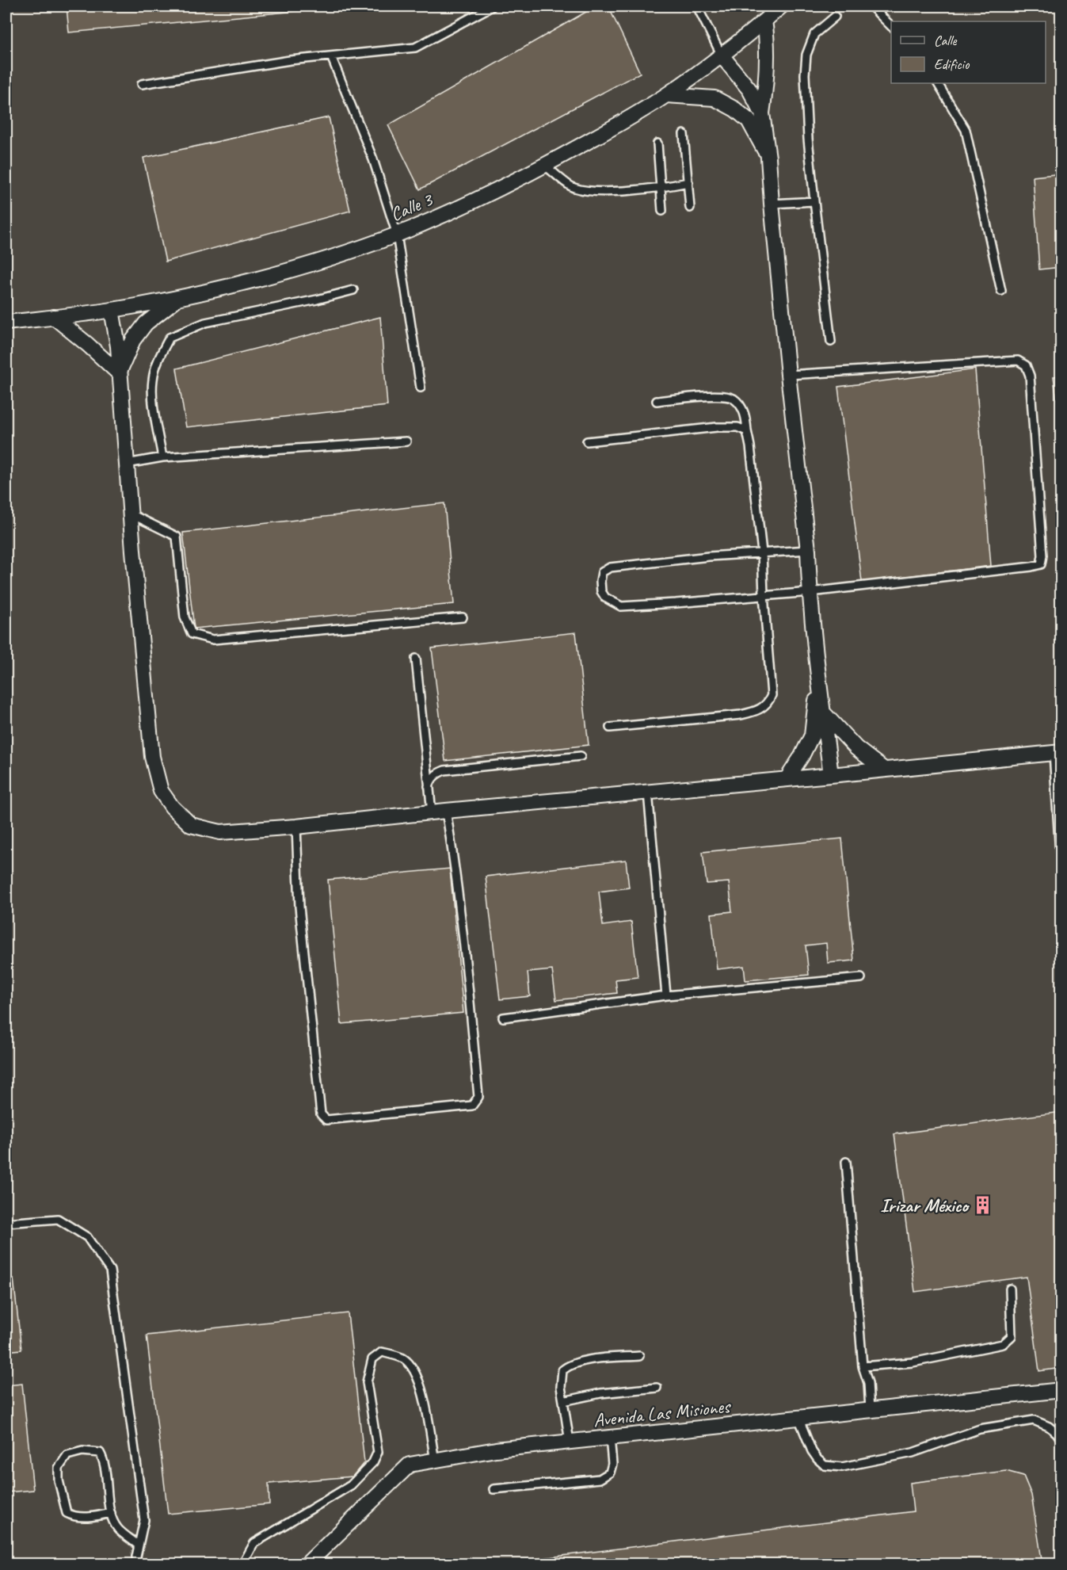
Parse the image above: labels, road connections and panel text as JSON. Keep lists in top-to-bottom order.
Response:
{
  "streets": {
    "street": ["Calle 3", "Avenida Las Misiones"]
  },
  "places": {
    "building": ["Irizar México"]
  },
  "legend": ["Calle", "Edificio"]
}
